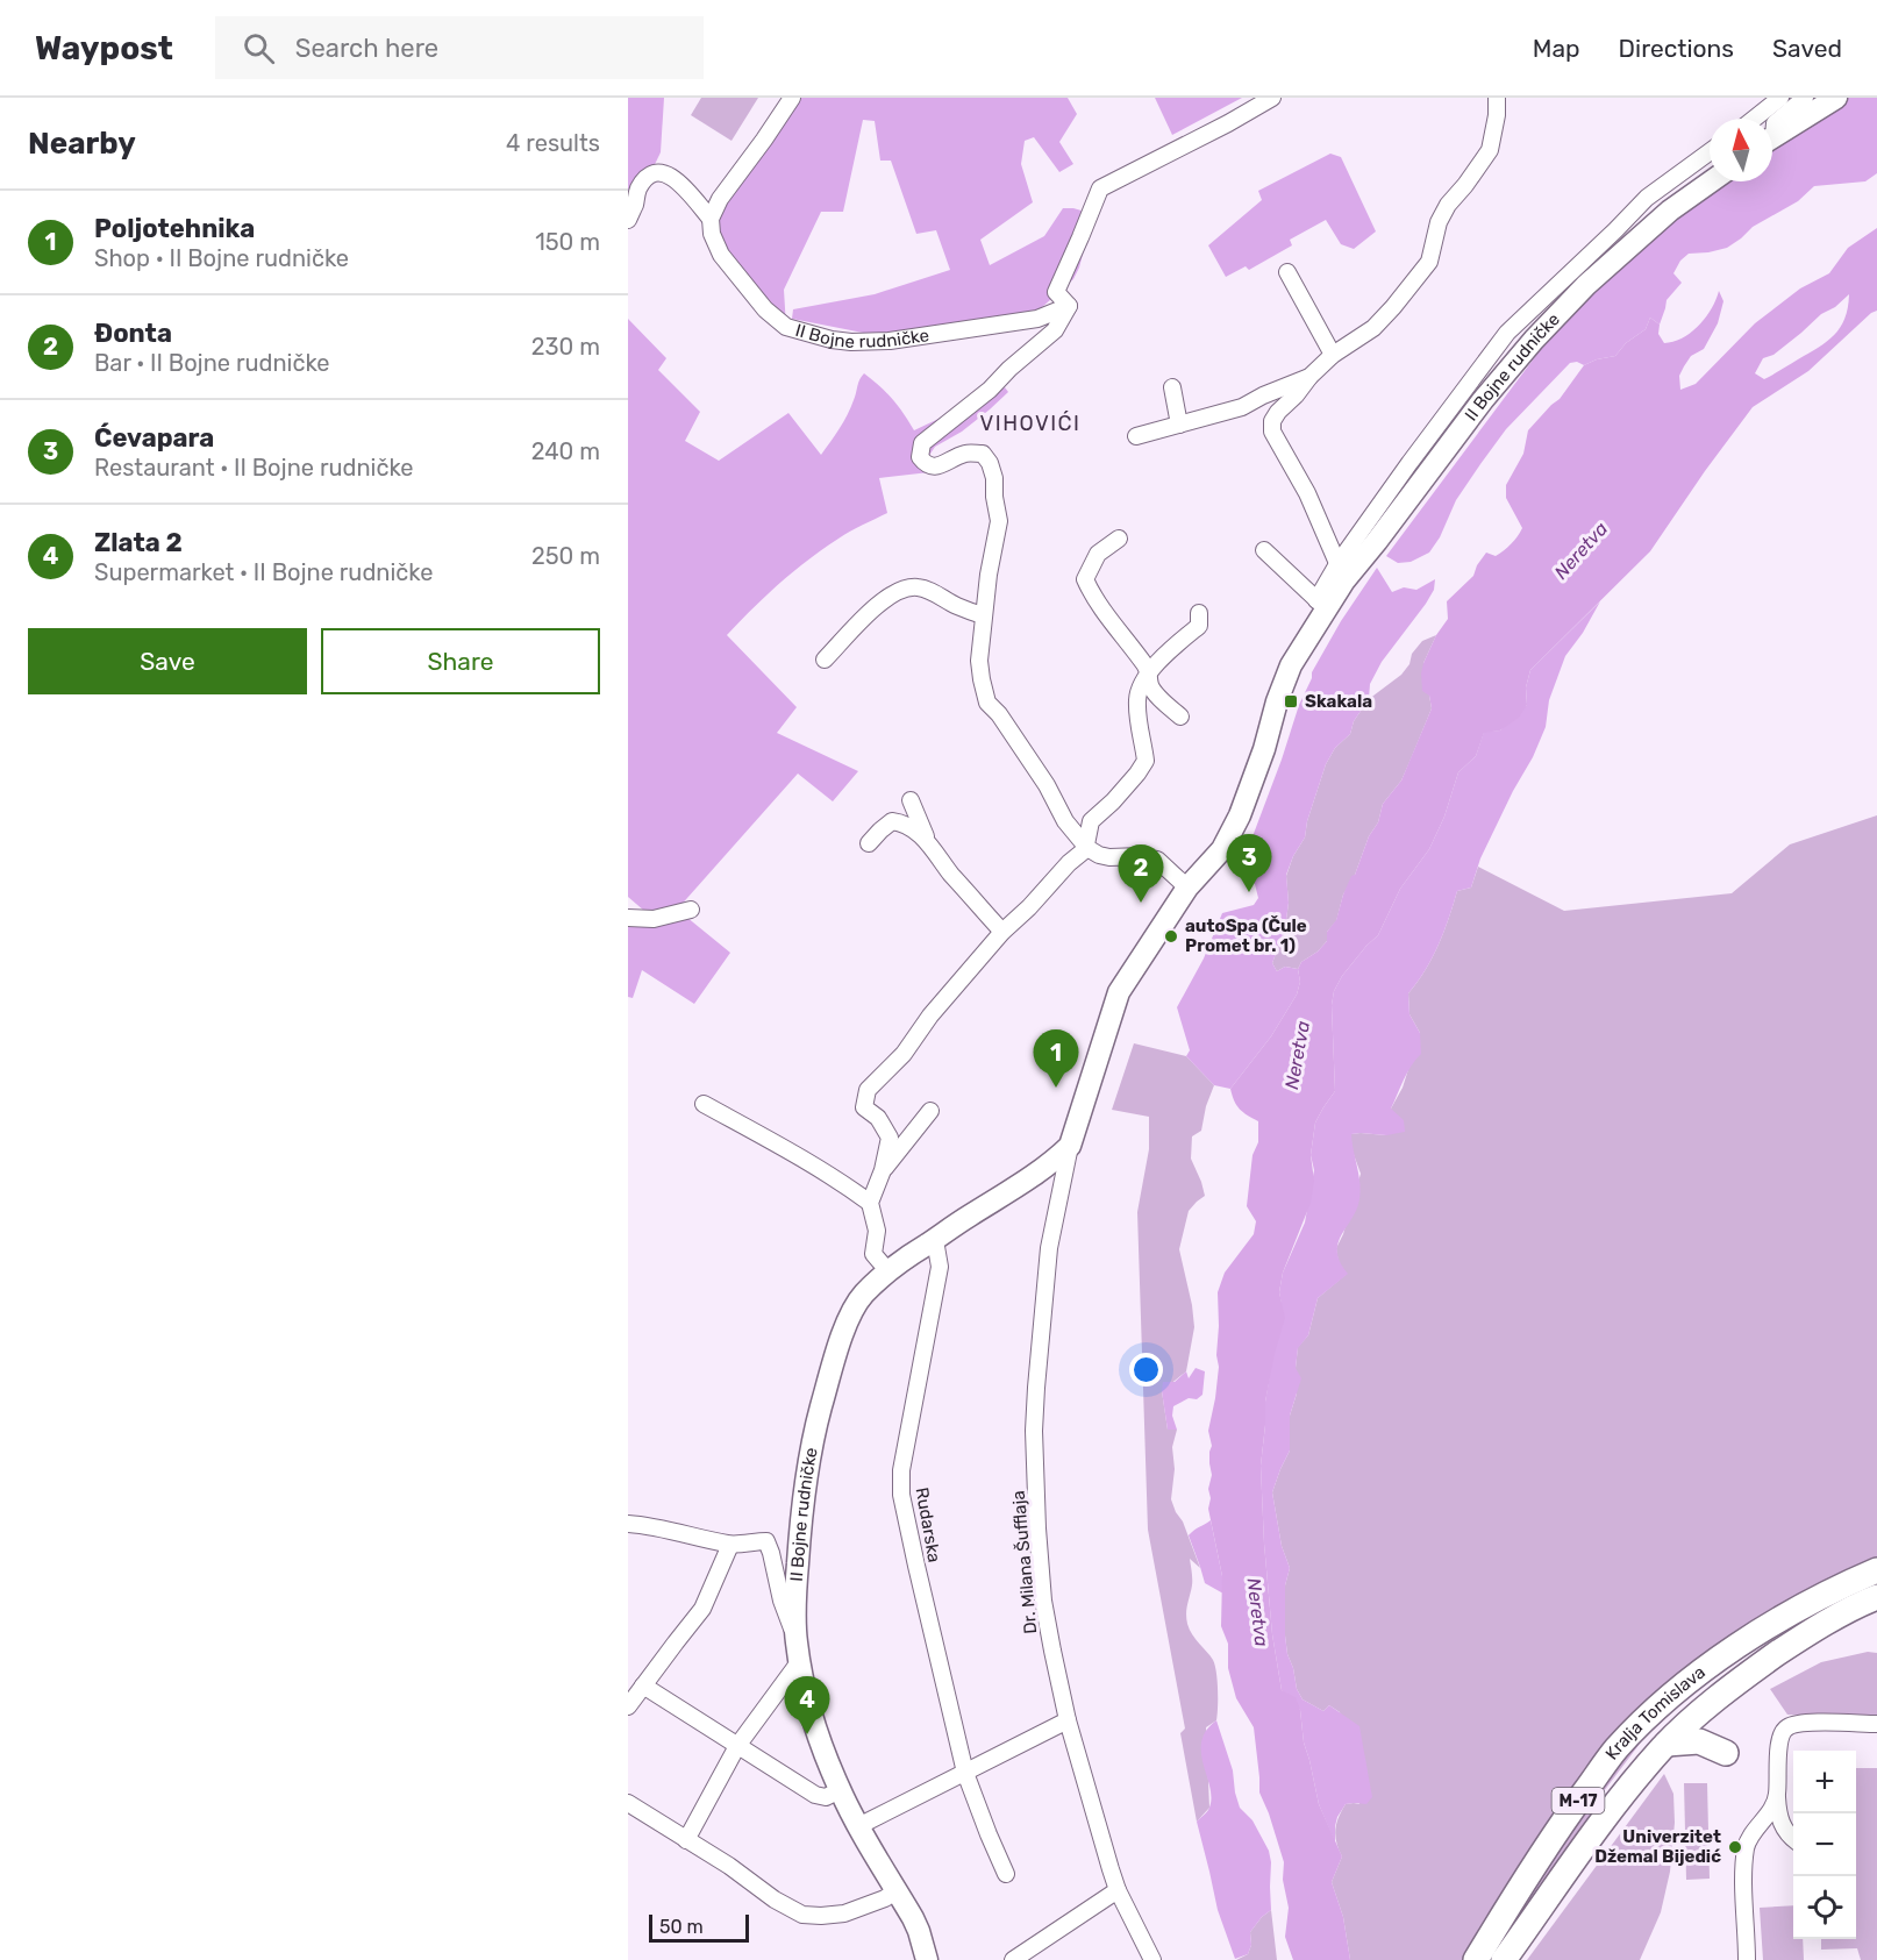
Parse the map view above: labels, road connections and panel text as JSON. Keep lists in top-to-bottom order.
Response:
{
  "streets": {
    "main road": ["Kralja Tomislava", "M-17"],
    "street": ["II Bojne rudničke", "Rudarska", "Dr. Milana Šufflaja"]
  },
  "crossings": [
    ["II Bojne rudničke", "Rudarska"],
    ["II Bojne rudničke", "Dr. Milana Šufflaja"]
  ],
  "districts": ["VIHOVIĆI"],
  "water": ["Neretva"],
  "places": {
    "transit": ["Skakala"],
    "other": ["autoSpa (Čule Promet br. 1)", "Univerzitet Džemal Bijedić"]
  },
  "scale_bar": "50 m",
  "north": "top",
  "page": {
    "header": "Waypost",
    "search": "Search here",
    "nav": ["Map", "Directions", "Saved"],
    "heading": ["Nearby", "4 results"],
    "list": [
      {
        "mark": "1",
        "name": "Poljotehnika",
        "note": "Shop · II Bojne rudničke",
        "value": "150 m"
      },
      {
        "mark": "2",
        "name": "Đonta",
        "note": "Bar · II Bojne rudničke",
        "value": "230 m"
      },
      {
        "mark": "3",
        "name": "Ćevapara",
        "note": "Restaurant · II Bojne rudničke",
        "value": "240 m"
      },
      {
        "mark": "4",
        "name": "Zlata 2",
        "note": "Supermarket · II Bojne rudničke",
        "value": "250 m"
      }
    ],
    "buttons": ["Save", "Share"],
    "pins": [
      "3",
      "2",
      "1",
      "4"
    ],
    "map_buttons": ["+", "−"],
    "scale": "50 m"
  }
}
